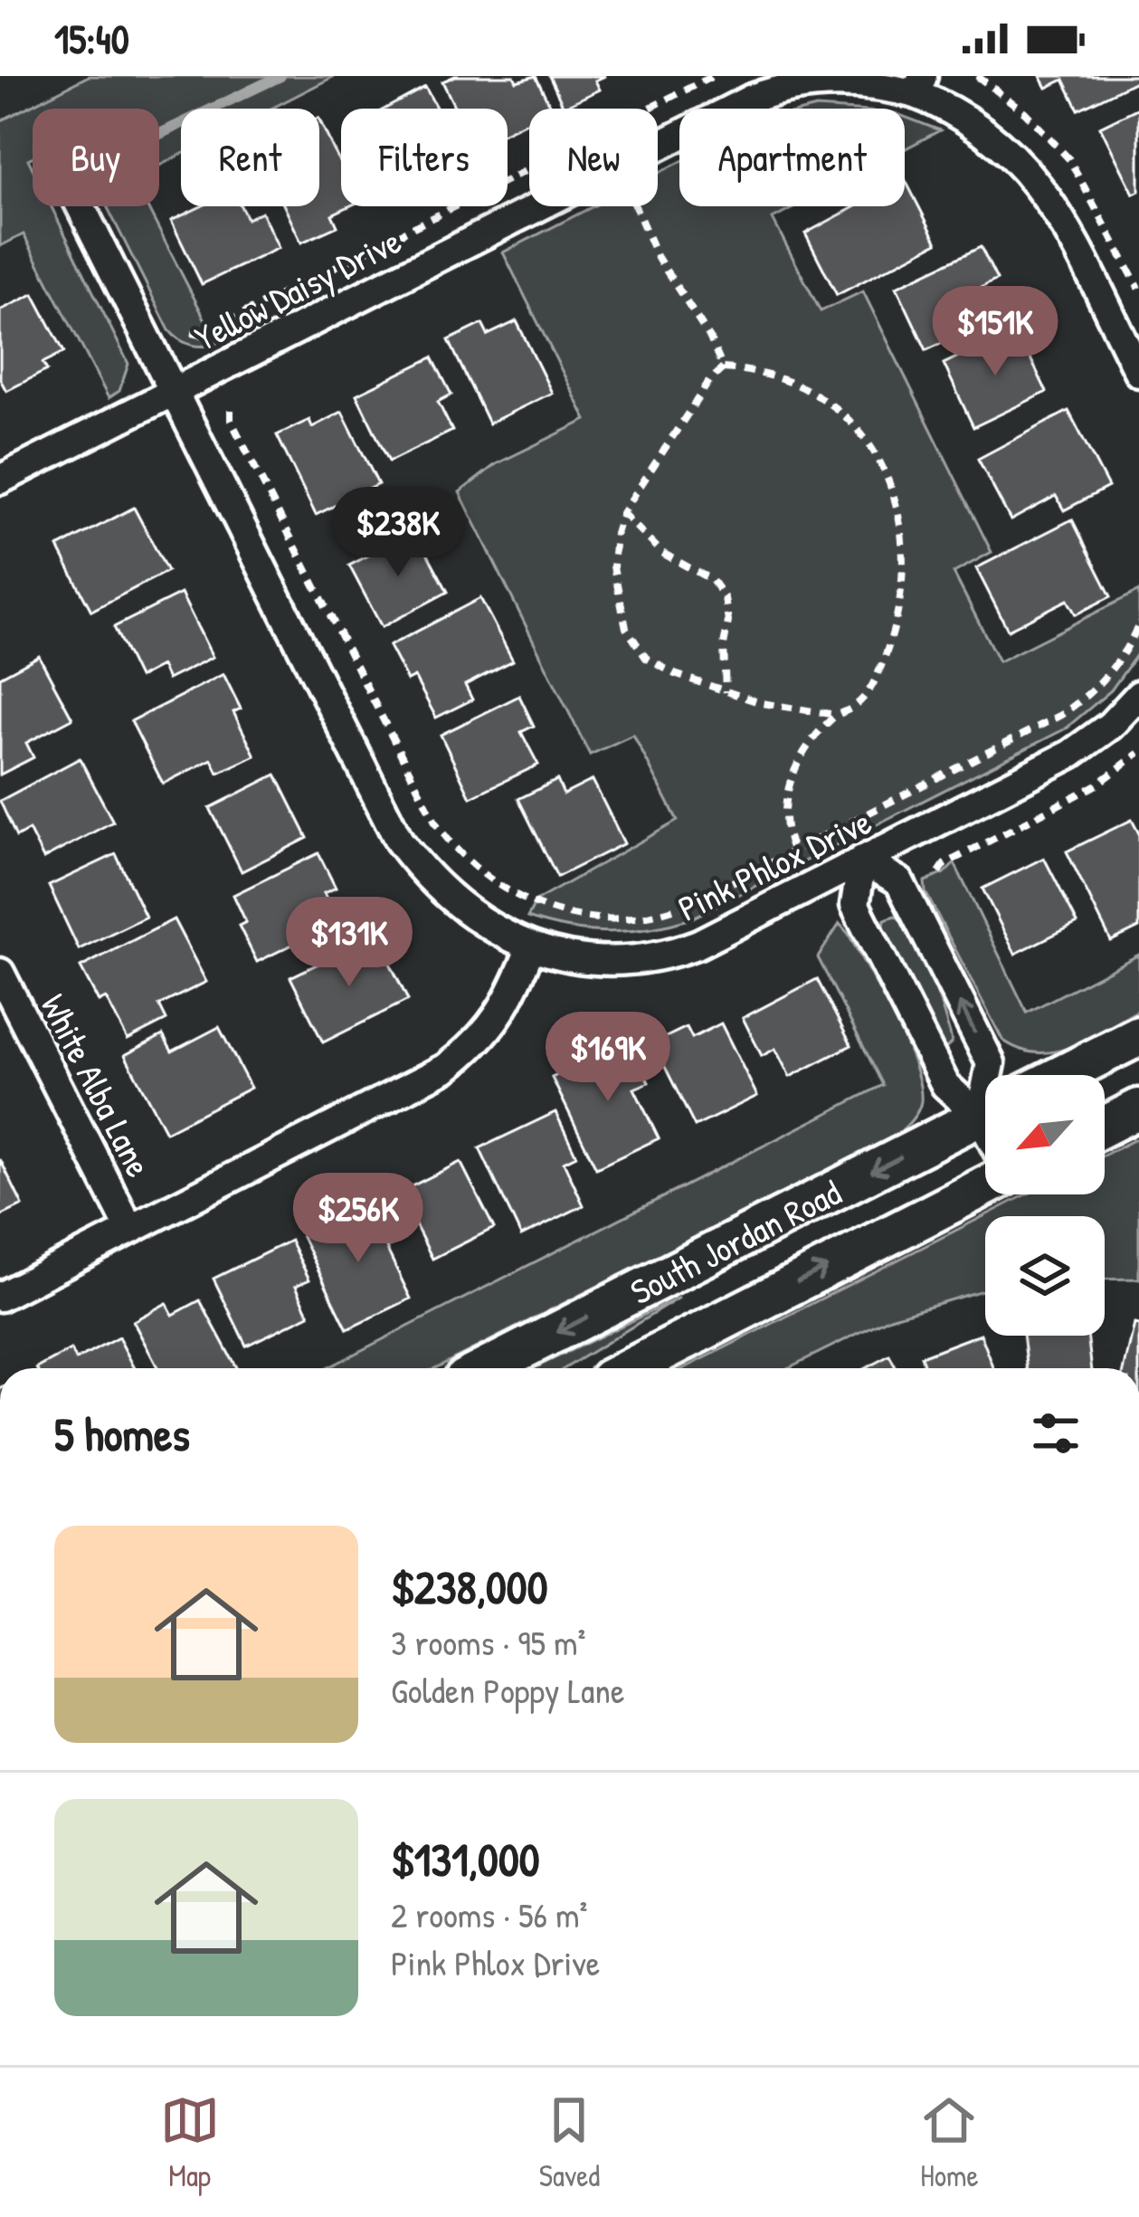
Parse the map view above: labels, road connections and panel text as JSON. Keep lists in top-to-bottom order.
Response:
{
  "streets": {
    "main road": ["South Jordan Road"],
    "street": ["Yellow Daisy Drive", "Pink Phlox Drive", "White Alba Lane"]
  },
  "crossings": [
    ["Yellow Daisy Drive", "Pink Phlox Drive"]
  ],
  "north": "bottom left",
  "page": {
    "status": "15:40",
    "chip": [
      "Buy",
      "Rent",
      "Filters",
      "New",
      "Apartment"
    ],
    "price": [
      "$151K",
      "$238K",
      "$131K",
      "$169K",
      "$256K"
    ],
    "heading": "5 homes",
    "list": [
      {
        "name": "$238,000",
        "note": "3 rooms · 95 m² · Golden Poppy Lane"
      },
      {
        "name": "$131,000",
        "note": "2 rooms · 56 m² · Pink Phlox Drive"
      }
    ],
    "tabs": ["Map", "Saved", "Home"]
  }
}
